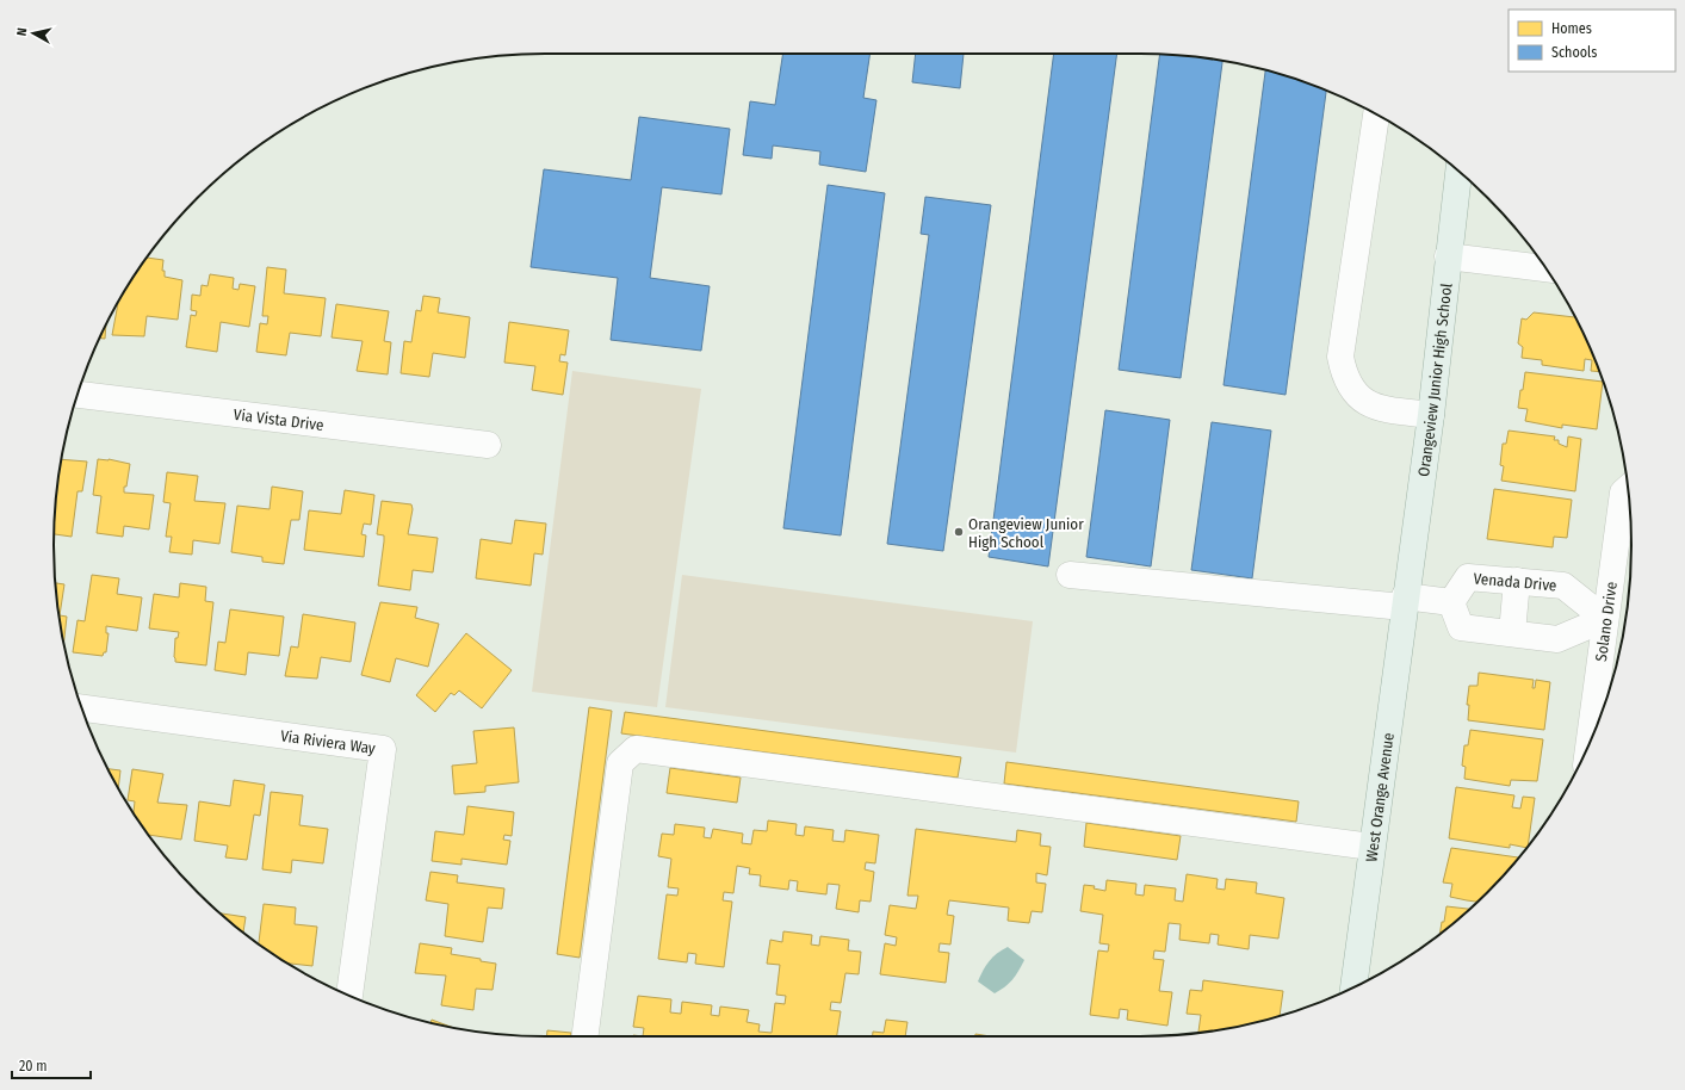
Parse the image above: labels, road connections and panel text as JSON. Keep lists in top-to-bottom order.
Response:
{
  "streets": {
    "main road": ["Orangeview Junior High School", "West Orange Avenue"],
    "street": [
      "Via Vista Drive",
      "Venada Drive",
      "Solano Drive",
      "Via Riviera Way"
    ]
  },
  "crossings": [
    ["Orangeview Junior High School", "West Orange Avenue"],
    ["Venada Drive", "Solano Drive"]
  ],
  "places": ["Orangeview Junior High School"],
  "legend": ["Homes", "Schools"],
  "scale_bar": "20 m",
  "north": "left"
}
